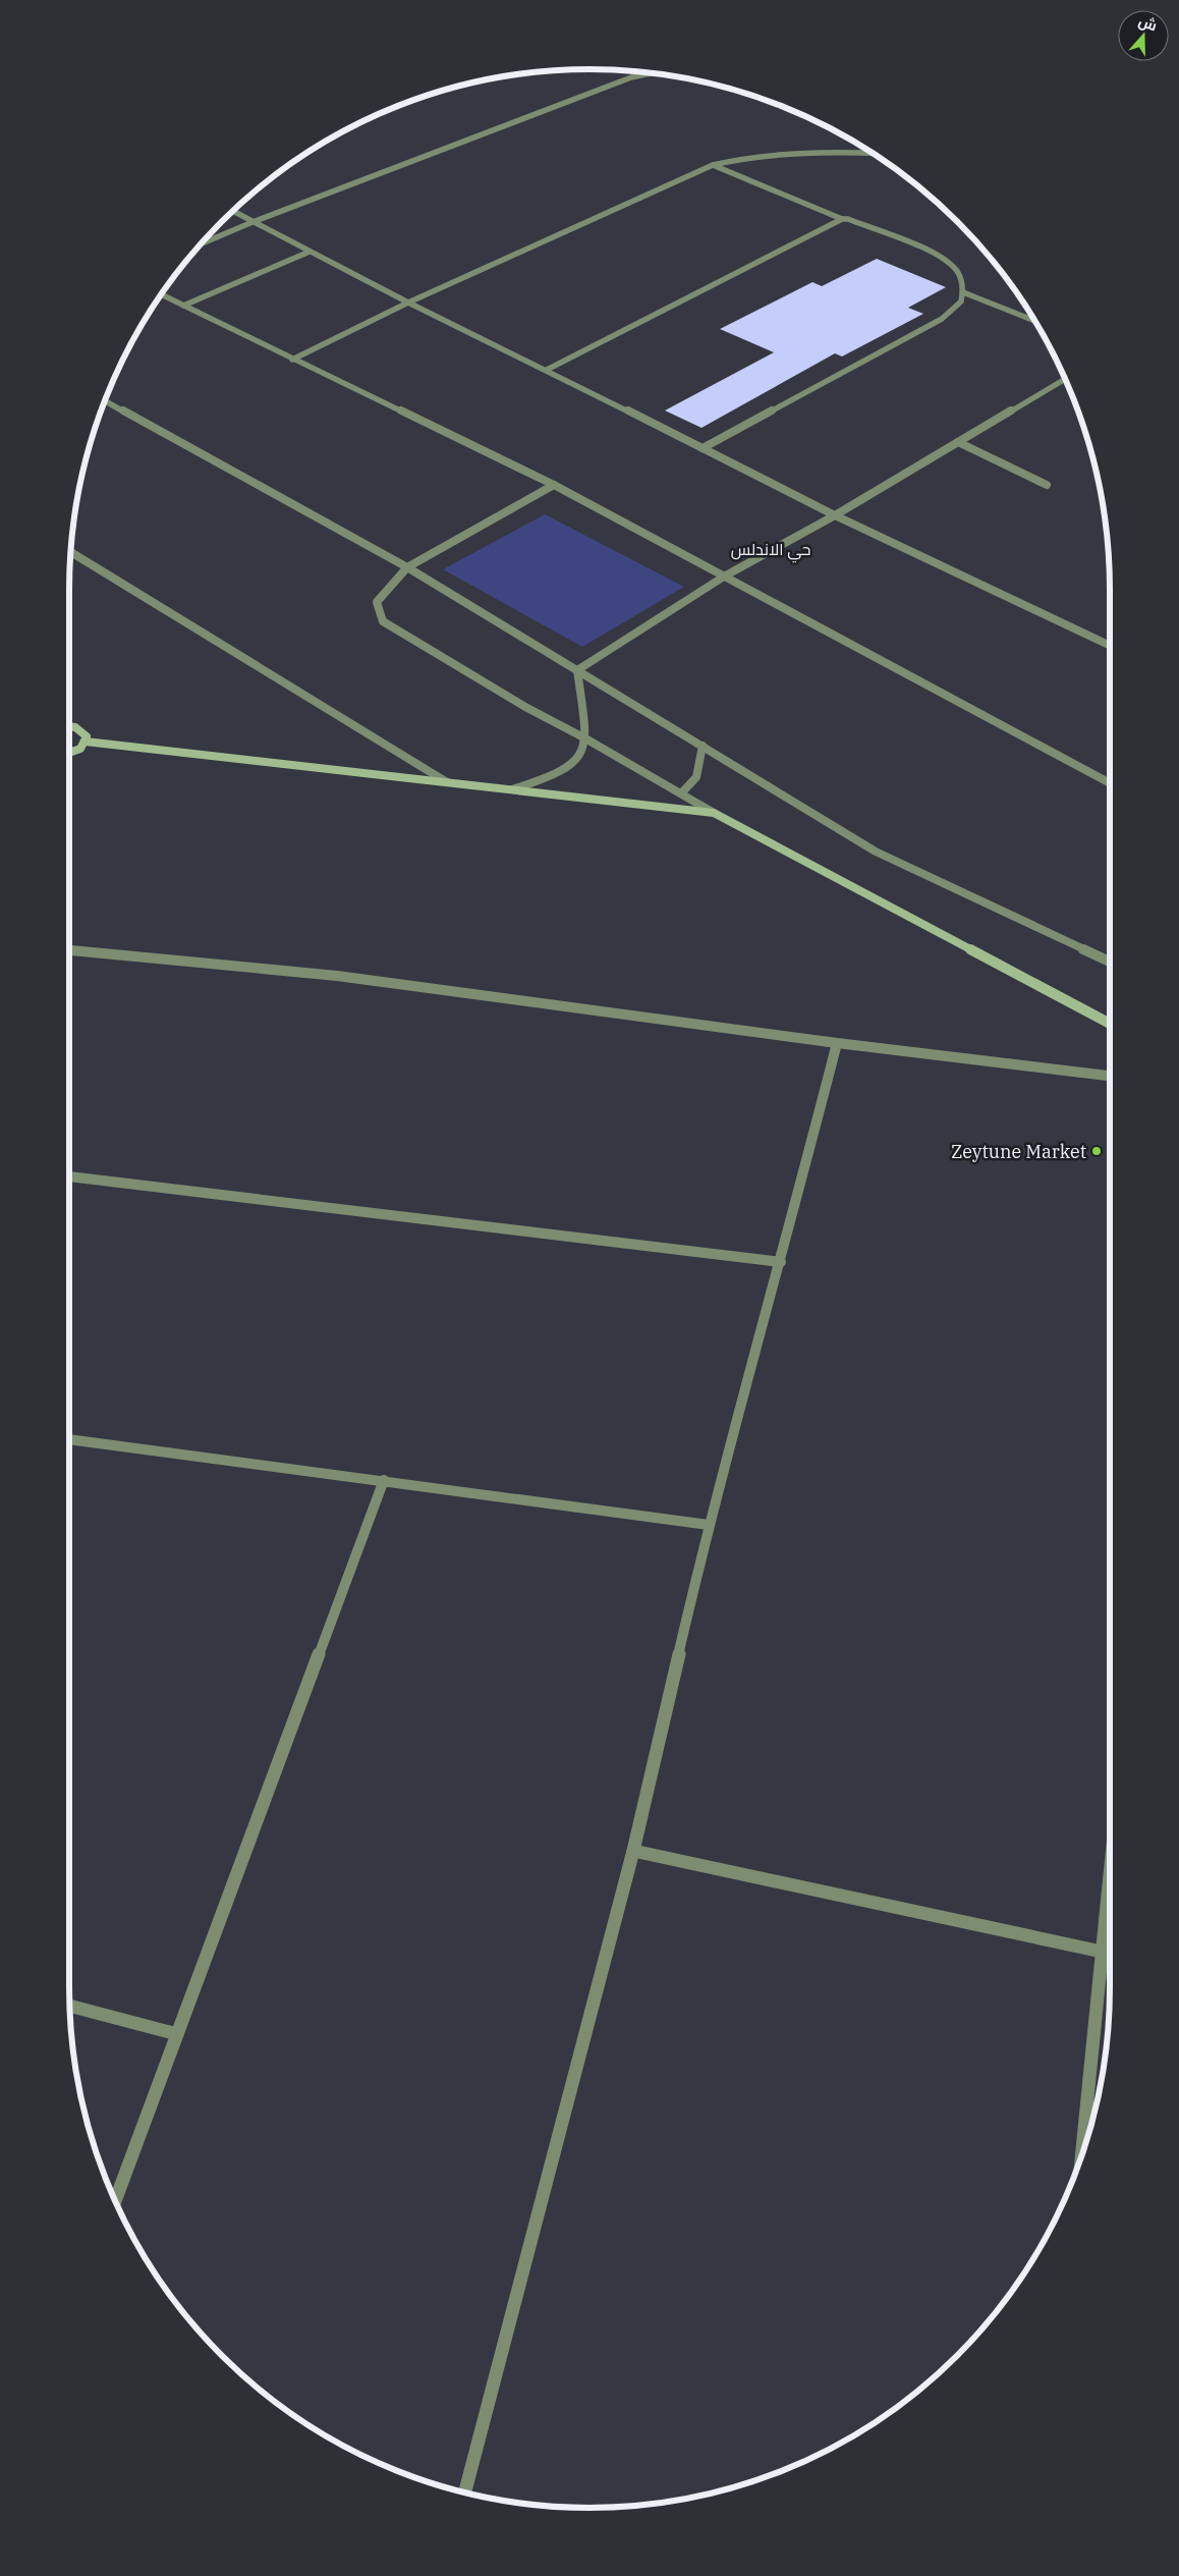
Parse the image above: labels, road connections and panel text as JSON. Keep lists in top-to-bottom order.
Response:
{
  "districts": ["حي الاندلس"],
  "places": ["Zeytune Market"],
  "north": "top"
}
